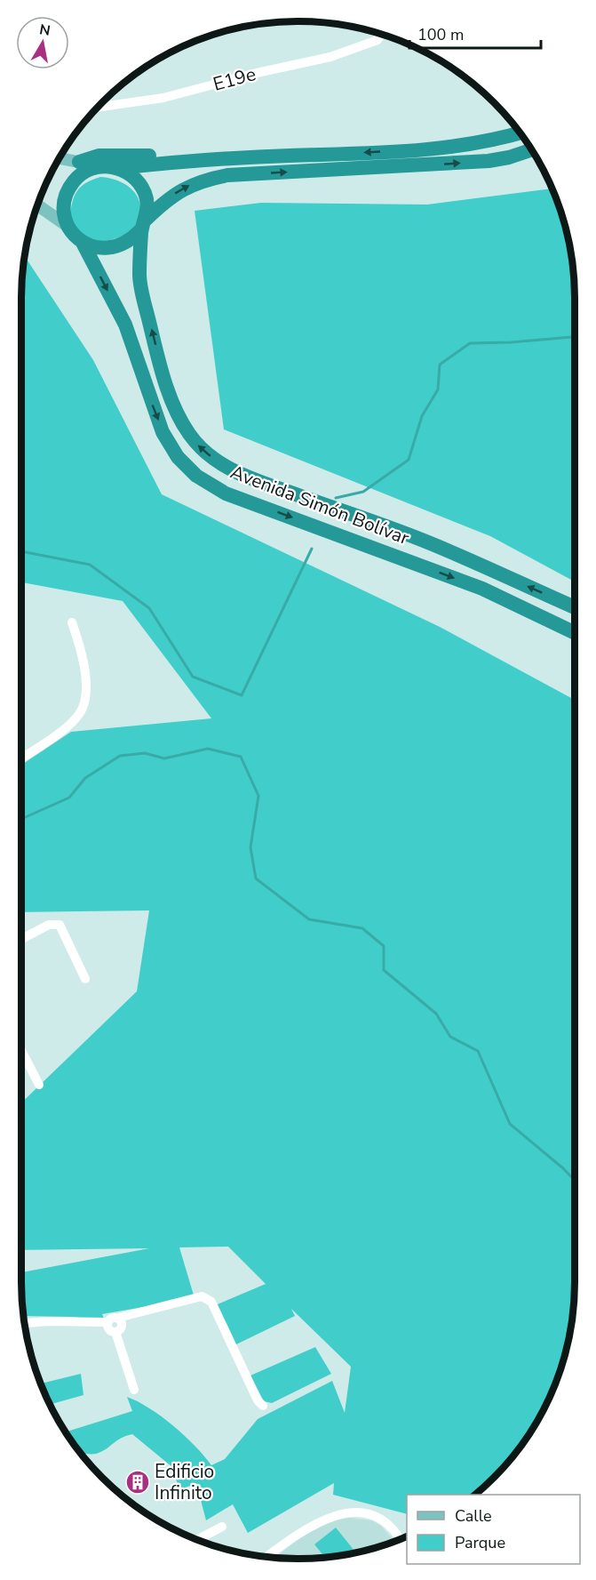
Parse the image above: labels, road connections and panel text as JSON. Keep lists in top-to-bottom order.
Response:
{
  "streets": {
    "highway": ["Avenida Simón Bolívar"],
    "street": ["E19e"]
  },
  "places": {
    "building": ["Edificio Infinito"]
  },
  "legend": ["Calle", "Parque"],
  "scale_bar": "100 m",
  "north": "top"
}
